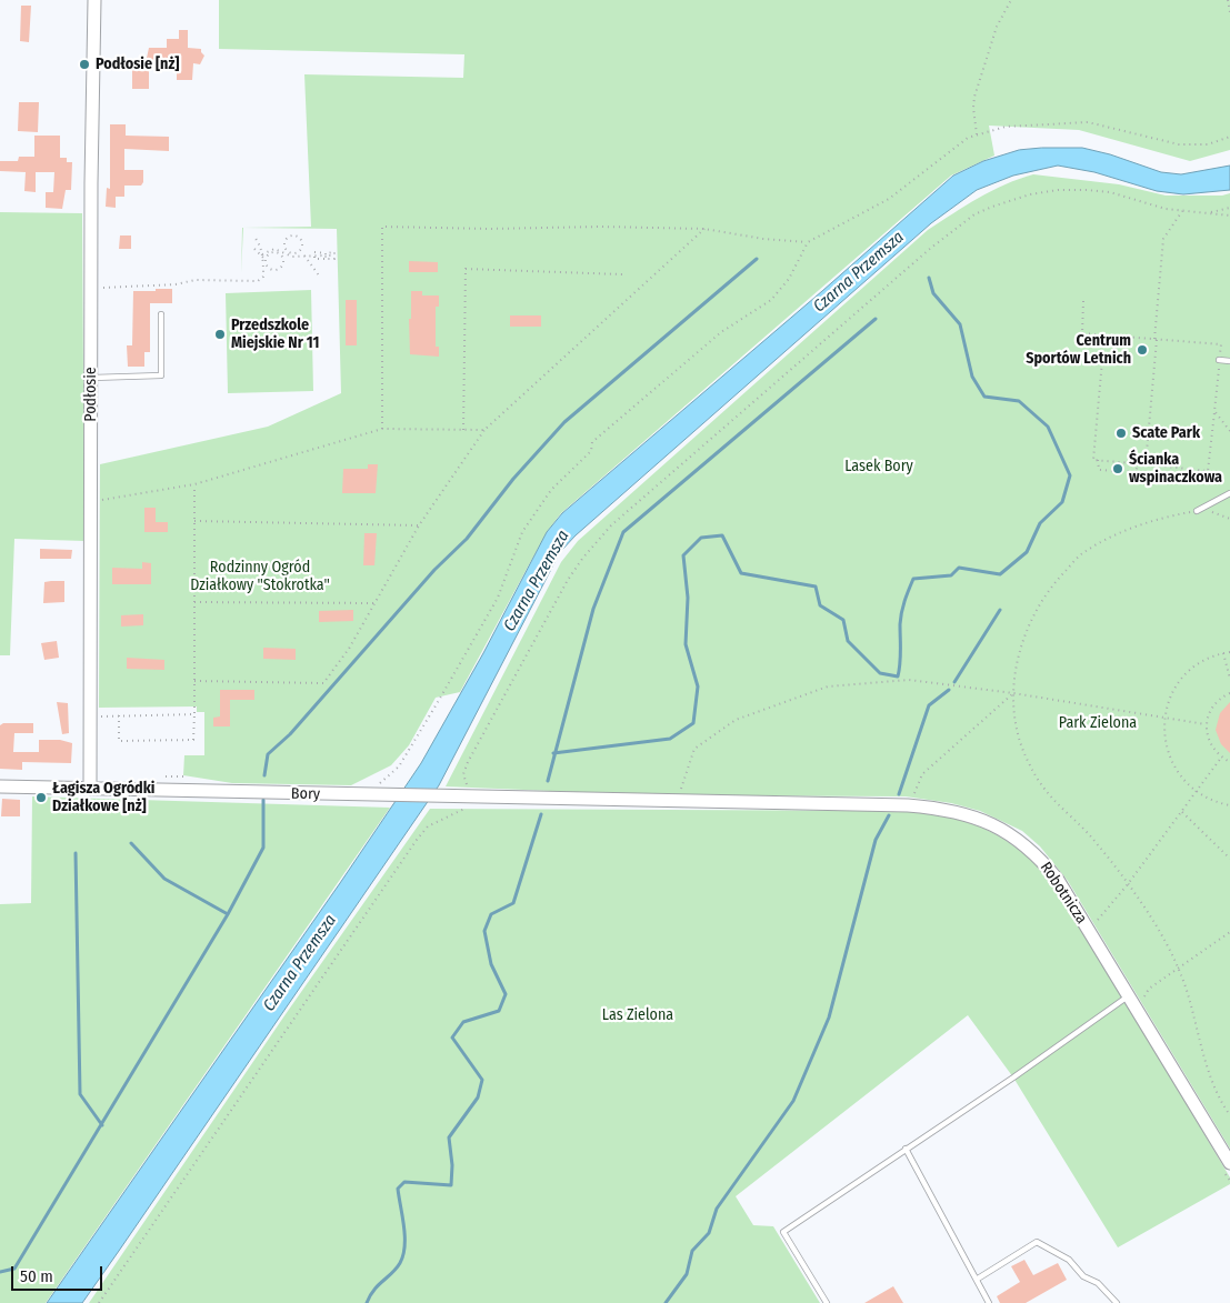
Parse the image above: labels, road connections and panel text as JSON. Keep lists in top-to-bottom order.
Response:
{
  "streets": {
    "street": ["Podłosie", "Bory", "Robotnicza"]
  },
  "crossings": [
    ["Podłosie", "Bory"],
    ["Bory", "Robotnicza"]
  ],
  "water": ["Czarna Przemsza"],
  "parks": [
    "Lasek Bory",
    "Rodzinny Ogród Działkowy \"Stokrotka\"",
    "Park Zielona",
    "Las Zielona"
  ],
  "places": [
    "Podłosie [nż]",
    "Przedszkole Miejskie Nr 11",
    "Centrum Sportów Letnich",
    "Scate Park",
    "Ścianka wspinaczkowa",
    "Łagisza Ogródki Działkowe [nż]"
  ],
  "scale_bar": "50 m"
}
